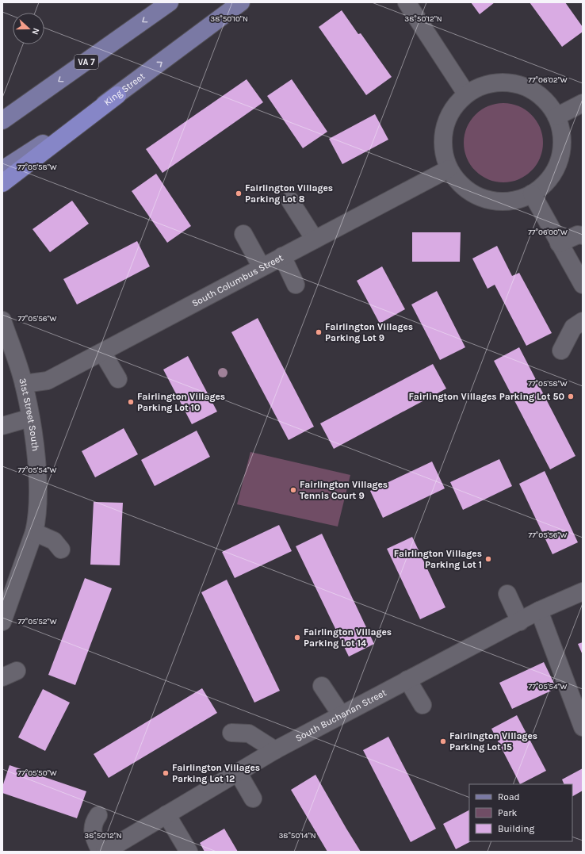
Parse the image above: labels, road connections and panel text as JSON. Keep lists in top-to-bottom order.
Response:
{
  "streets": {
    "main road": ["VA 7", "King Street"],
    "street": ["South Columbus Street", "31st Street South", "South Buchanan Street"]
  },
  "crossings": [
    ["South Columbus Street", "31st Street South"]
  ],
  "places": [
    "Fairlington Villages Parking Lot 8",
    "Fairlington Villages Parking Lot 9",
    "Fairlington Villages Parking Lot 50",
    "Fairlington Villages Parking Lot 10",
    "Fairlington Villages Tennis Court 9",
    "Fairlington Villages Parking Lot 1",
    "Fairlington Villages Parking Lot 14",
    "Fairlington Villages Parking Lot 15",
    "Fairlington Villages Parking Lot 12"
  ],
  "legend": ["Road", "Park", "Building"],
  "north": "right",
  "coordinates": [
    "38°50'12\"N",
    "38°50'10\"N",
    "77°06'02\"W",
    "77°05'58\"W",
    "77°06'00\"W",
    "77°05'56\"W",
    "77°05'54\"W",
    "77°05'52\"W",
    "77°05'50\"W",
    "38°50'14\"N"
  ]
}
